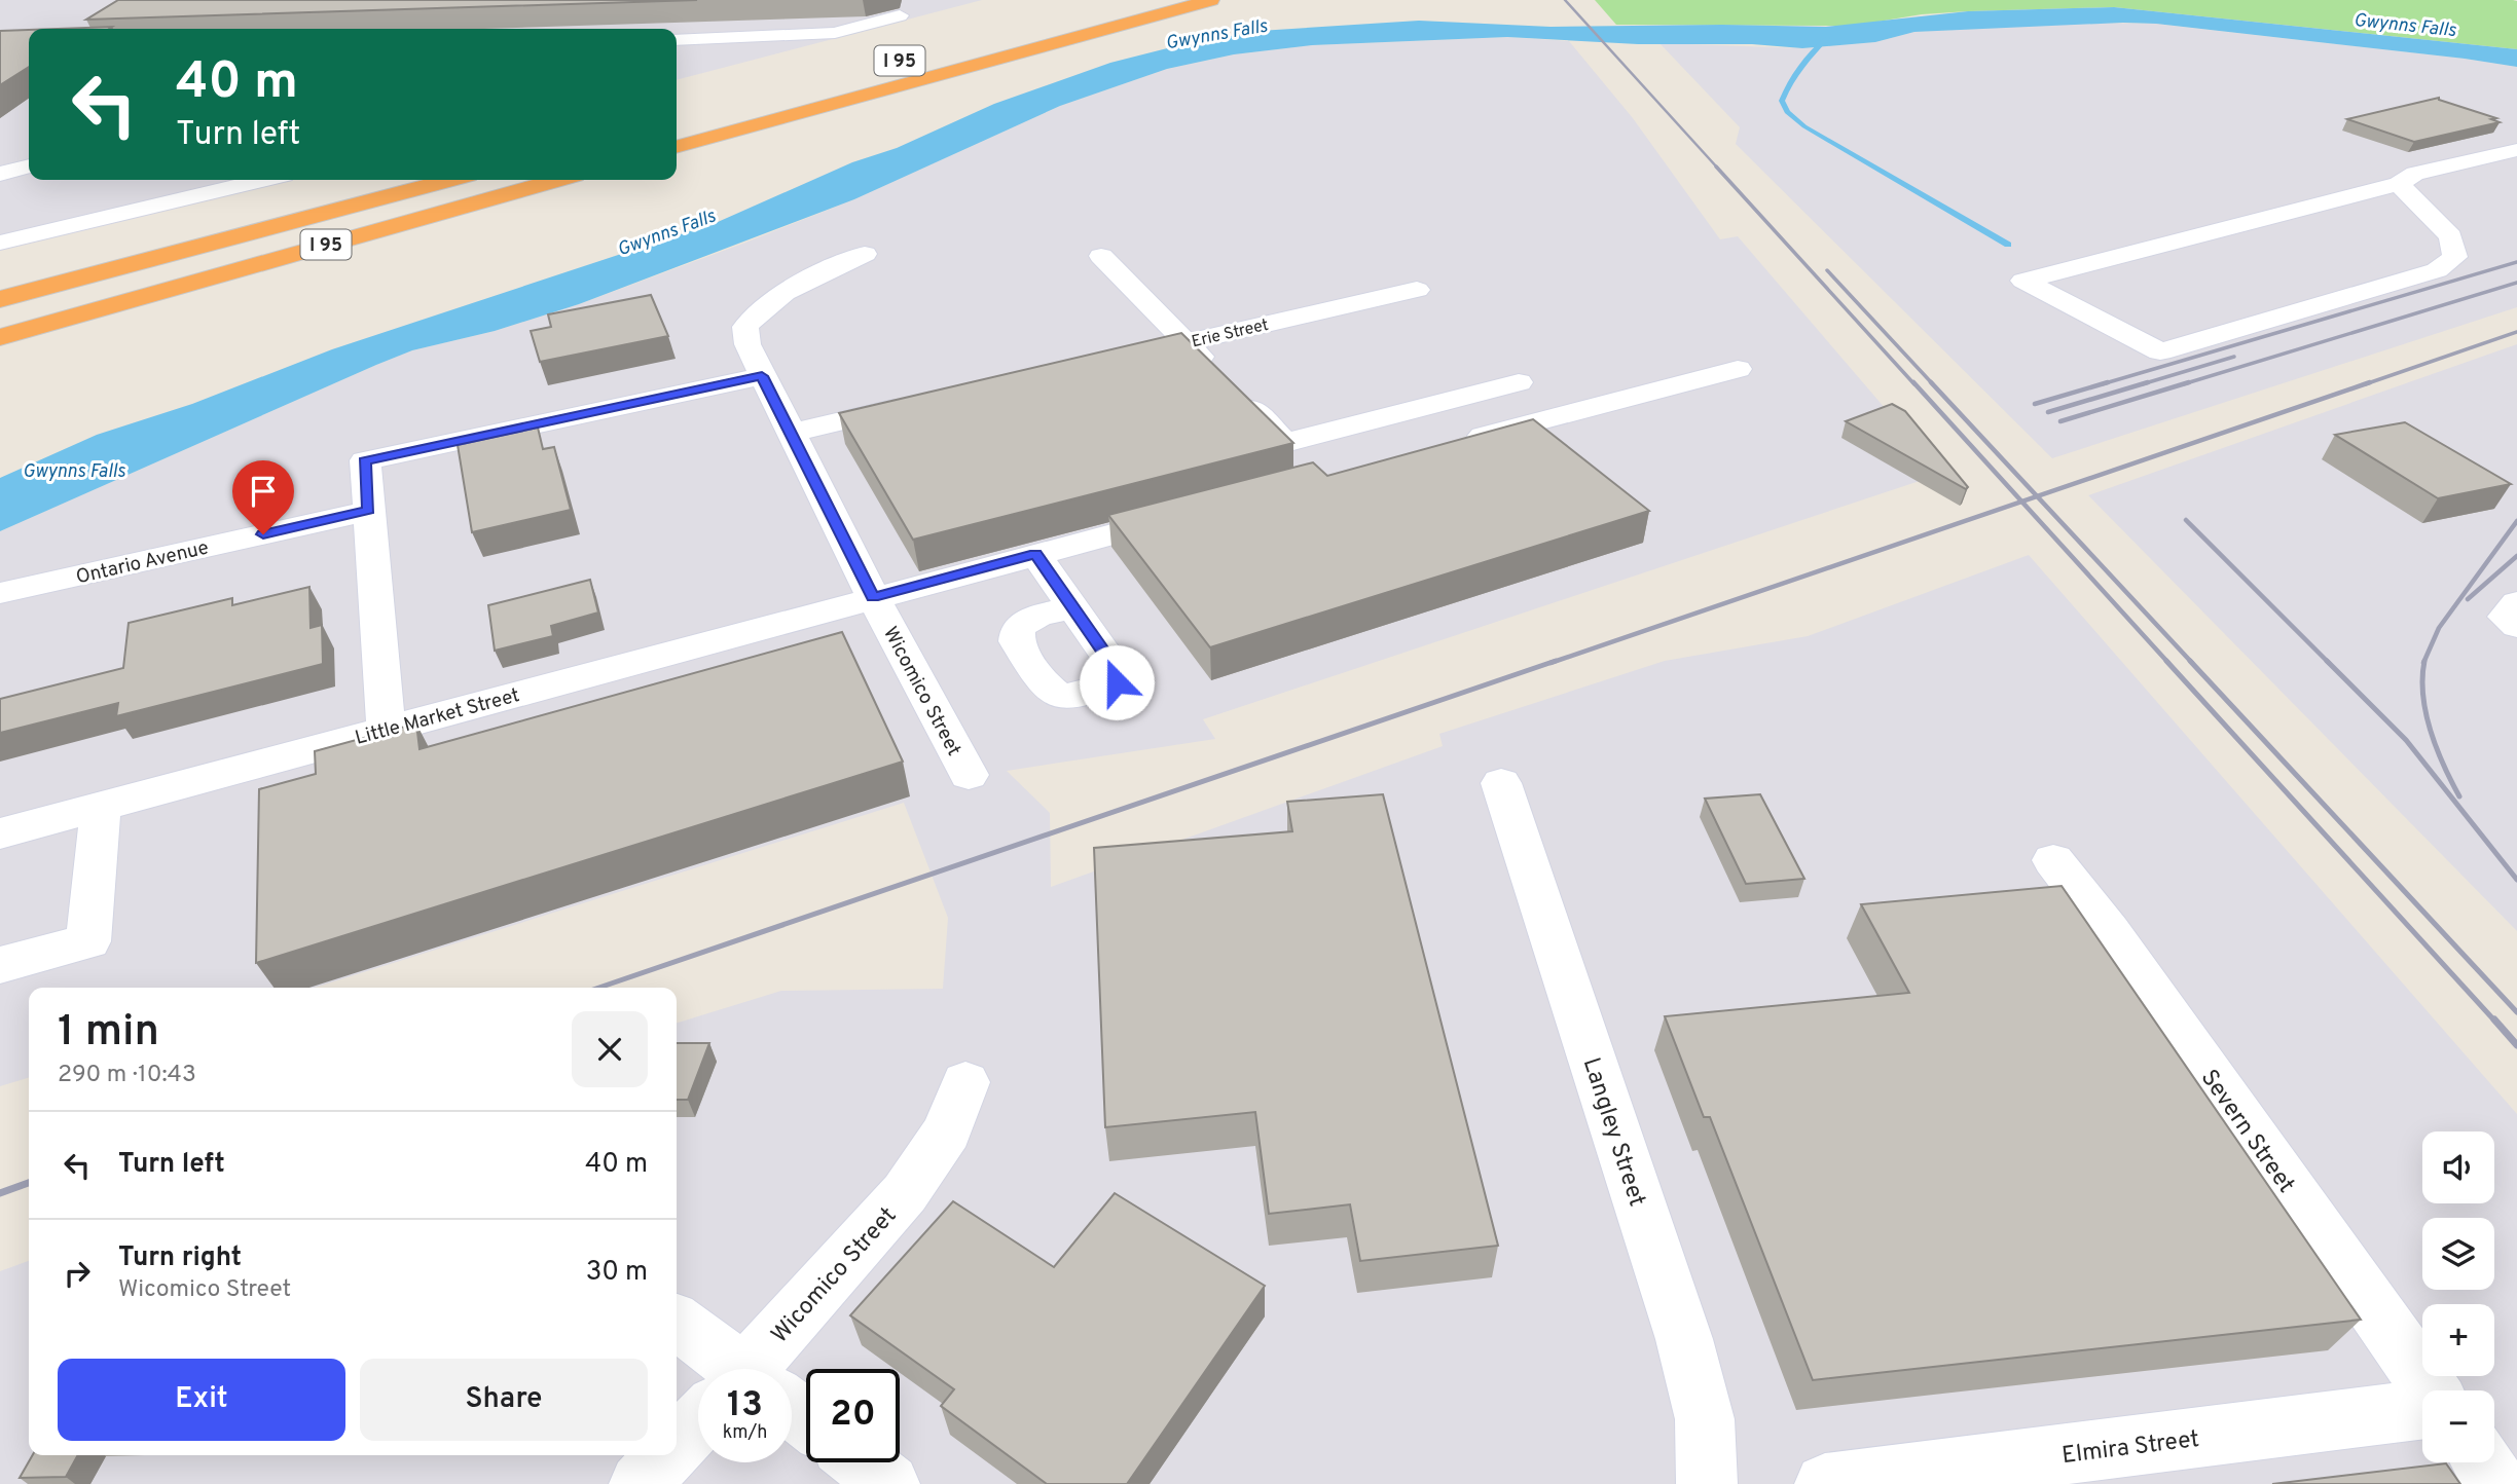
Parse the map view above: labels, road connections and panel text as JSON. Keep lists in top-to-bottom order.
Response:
{
  "streets": {
    "highway": ["I 95"],
    "street": [
      "Erie Street",
      "Ontario Avenue",
      "Wicomico Street",
      "Little Market Street",
      "Severn Street",
      "Langley Street",
      "Elmira Street"
    ]
  },
  "crossings": [
    ["Wicomico Street", "Little Market Street"]
  ],
  "water": ["Gwynns Falls"],
  "page": {
    "turn": ["40 m", "Turn left"],
    "heading": ["1 min", "290 m · 10:43"],
    "list": [
      {
        "name": "Turn left",
        "value": "40 m"
      },
      {
        "name": "Turn right",
        "note": "Wicomico Street",
        "value": "30 m"
      }
    ],
    "map_buttons": ["+", "−"],
    "buttons": ["Exit", "Share"],
    "speed": "13 km/h",
    "limit": "20"
  }
}
